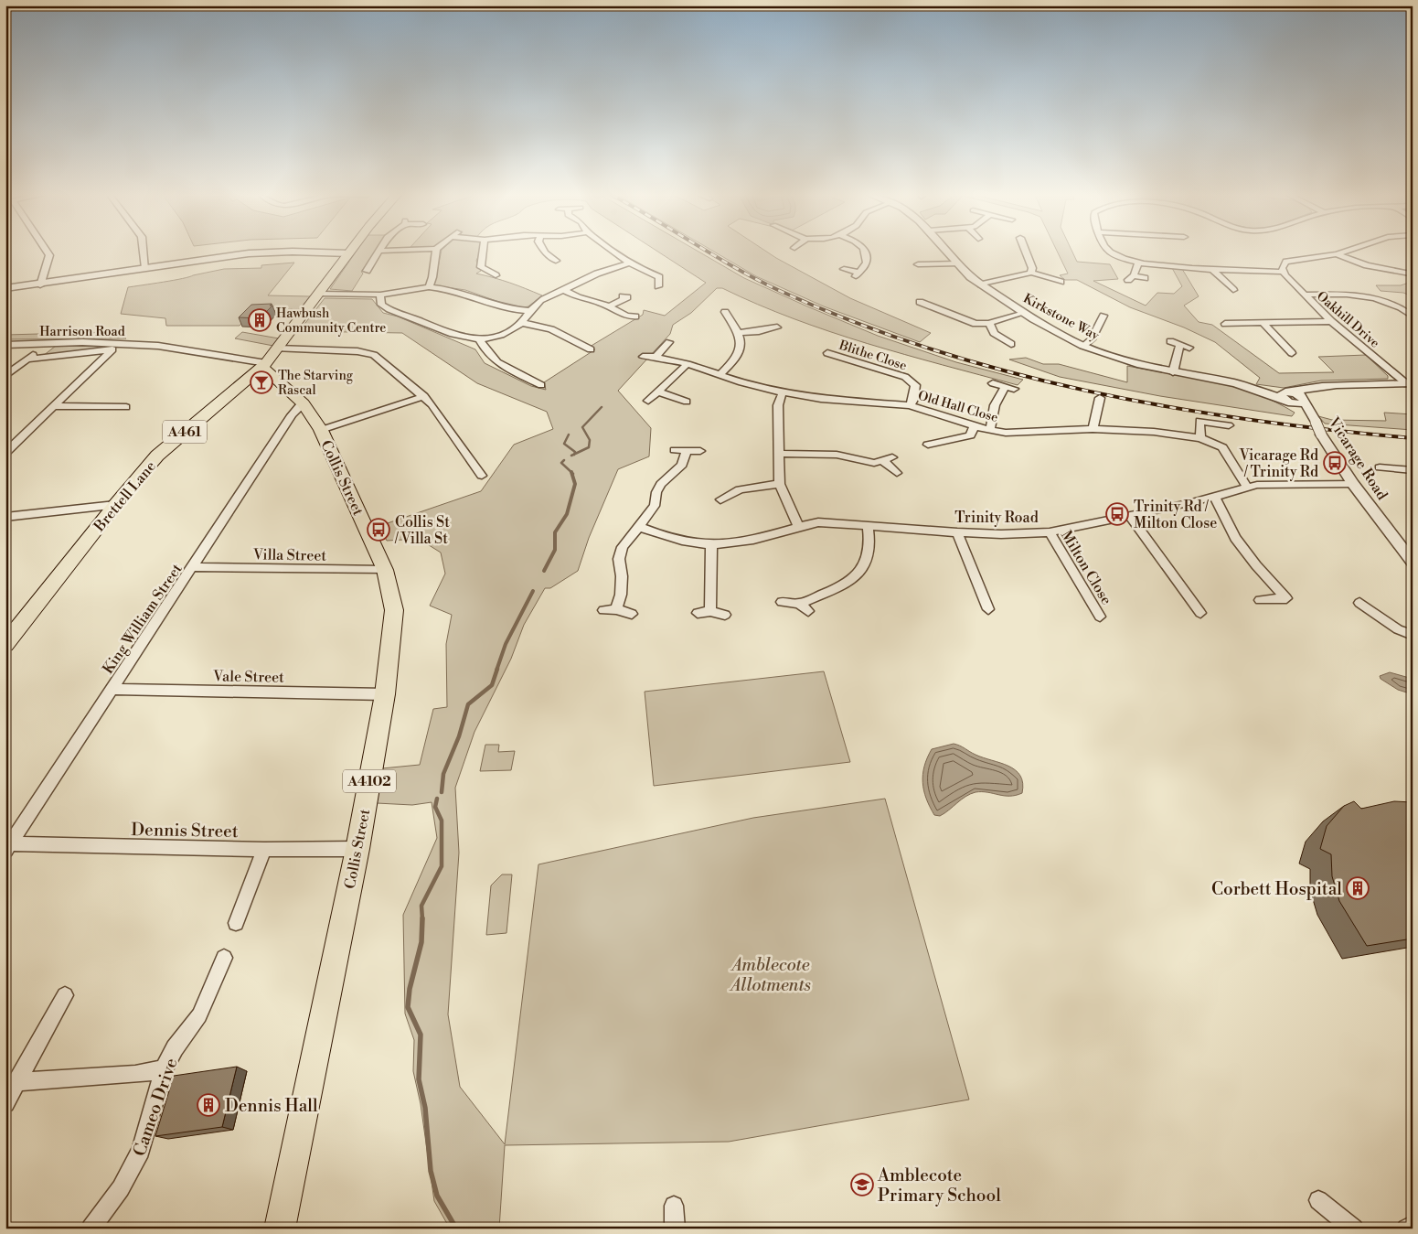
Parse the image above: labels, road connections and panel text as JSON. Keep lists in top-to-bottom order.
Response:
{
  "streets": {
    "main road": [
      "A461",
      "Collis Street",
      "Brettell Lane",
      "A4102"
    ],
    "street": [
      "Kirkstone Way",
      "Oakhill Drive",
      "Harrison Road",
      "Blithe Close",
      "Old Hall Close",
      "Vicarage Road",
      "Trinity Road",
      "Villa Street",
      "Milton Close",
      "King William Street",
      "Vale Street",
      "Dennis Street",
      "Cameo Drive"
    ]
  },
  "crossings": [
    ["Kirkstone Way", "Vicarage Road"],
    ["Harrison Road", "A461"],
    ["Harrison Road", "Collis Street"],
    ["Harrison Road", "Brettell Lane"],
    ["Blithe Close", "Old Hall Close"],
    ["Old Hall Close", "Trinity Road"],
    ["A461", "Collis Street"],
    ["A461", "Brettell Lane"],
    ["Vicarage Road", "Trinity Road"],
    ["Collis Street", "Brettell Lane"],
    ["Collis Street", "Villa Street"],
    ["Collis Street", "King William Street"],
    ["Collis Street", "Vale Street"],
    ["Collis Street", "Dennis Street"],
    ["Trinity Road", "Milton Close"],
    ["Villa Street", "King William Street"],
    ["King William Street", "Vale Street"],
    ["King William Street", "Dennis Street"]
  ],
  "parks": ["Amblecote Allotments"],
  "places": {
    "building": ["Hawbush Community Centre", "Corbett Hospital", "Dennis Hall"],
    "bar": ["The Starving Rascal"],
    "bus stop": ["Vicarage Rd / Trinity Rd", "Trinity Rd / Milton Close", "Collis St / Villa St"],
    "school or university": ["Amblecote Primary School"]
  }
}
